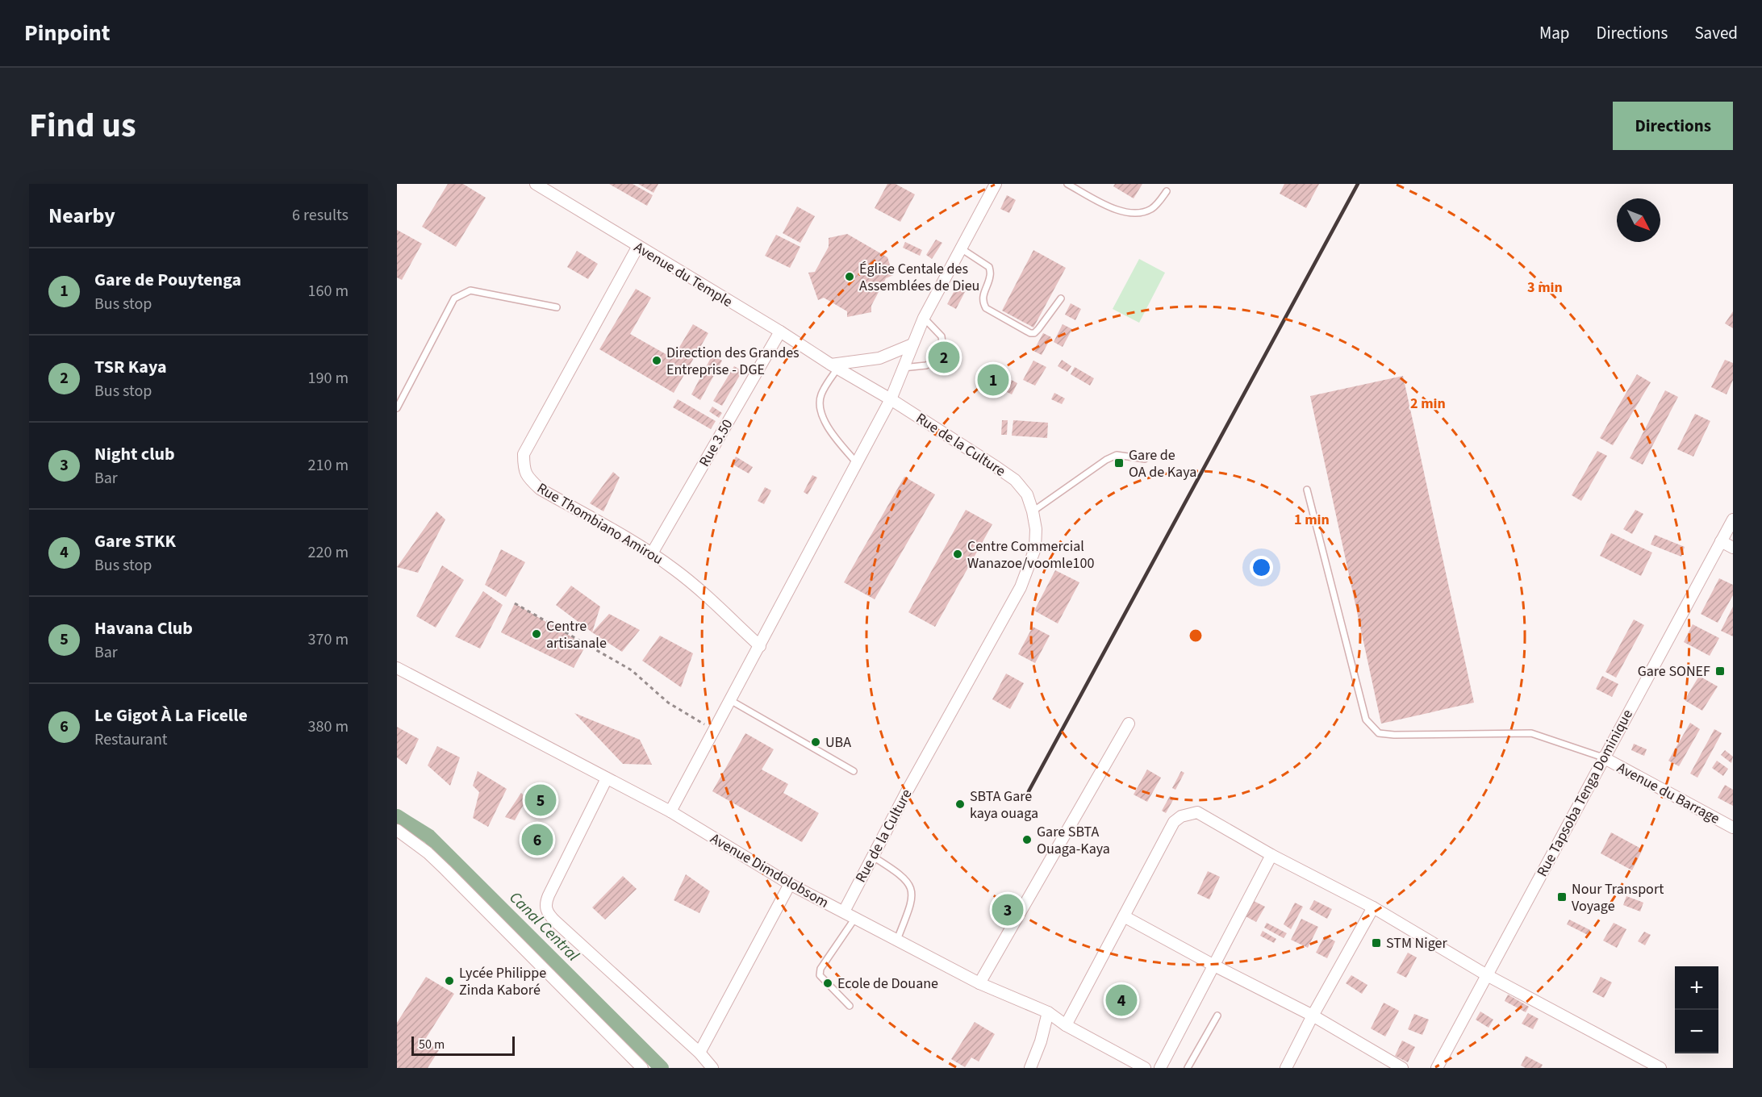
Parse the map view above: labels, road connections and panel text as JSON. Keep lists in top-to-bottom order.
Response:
{
  "streets": {
    "street": [
      "Avenue du Temple",
      "Rue 3.50",
      "Rue de la Culture",
      "Rue Thombiano Amirou",
      "Rue Tapsoba Tenga Dominique",
      "Avenue du Barrage",
      "Avenue Dimdolobsom"
    ]
  },
  "crossings": [
    ["Avenue du Temple", "Rue 3.50"],
    ["Avenue du Temple", "Rue de la Culture"],
    ["Avenue du Temple", "Rue Thombiano Amirou"],
    ["Rue 3.50", "Rue Thombiano Amirou"],
    ["Rue de la Culture", "Avenue Dimdolobsom"],
    ["Rue Tapsoba Tenga Dominique", "Avenue du Barrage"]
  ],
  "water": ["Canal Central"],
  "places": {
    "other": [
      "Église Centale des Assemblées de Dieu",
      "Direction des Grandes Entreprise - DGE",
      "Centre Commercial Wanazoe/voomle100",
      "Centre artisanale",
      "UBA",
      "SBTA Gare kaya ouaga",
      "Gare SBTA Ouaga-Kaya",
      "Lycée Philippe Zinda Kaboré",
      "Ecole de Douane"
    ],
    "transit": [
      "Gare de OA de Kaya",
      "Gare SONEF",
      "Nour Transport Voyage",
      "STM Niger"
    ]
  },
  "scale_bar": "50 m",
  "north": "bottom right",
  "page": {
    "header": "Pinpoint",
    "nav": ["Map", "Directions", "Saved"],
    "title": "Find us",
    "buttons": "Directions",
    "heading": ["Nearby", "6 results"],
    "list": [
      {
        "mark": "1",
        "name": "Gare de Pouytenga",
        "note": "Bus stop",
        "value": "160 m"
      },
      {
        "mark": "2",
        "name": "TSR Kaya",
        "note": "Bus stop",
        "value": "190 m"
      },
      {
        "mark": "3",
        "name": "Night club",
        "note": "Bar",
        "value": "210 m"
      },
      {
        "mark": "4",
        "name": "Gare STKK",
        "note": "Bus stop",
        "value": "220 m"
      },
      {
        "mark": "5",
        "name": "Havana Club",
        "note": "Bar",
        "value": "370 m"
      },
      {
        "mark": "6",
        "name": "Le Gigot À La Ficelle",
        "note": "Restaurant",
        "value": "380 m"
      }
    ],
    "pins": [
      "2",
      "1",
      "5",
      "6",
      "3",
      "4"
    ],
    "map_buttons": ["+", "−"],
    "scale": "50 m"
  },
  "rings": ["3 min", "2 min", "1 min"]
}
